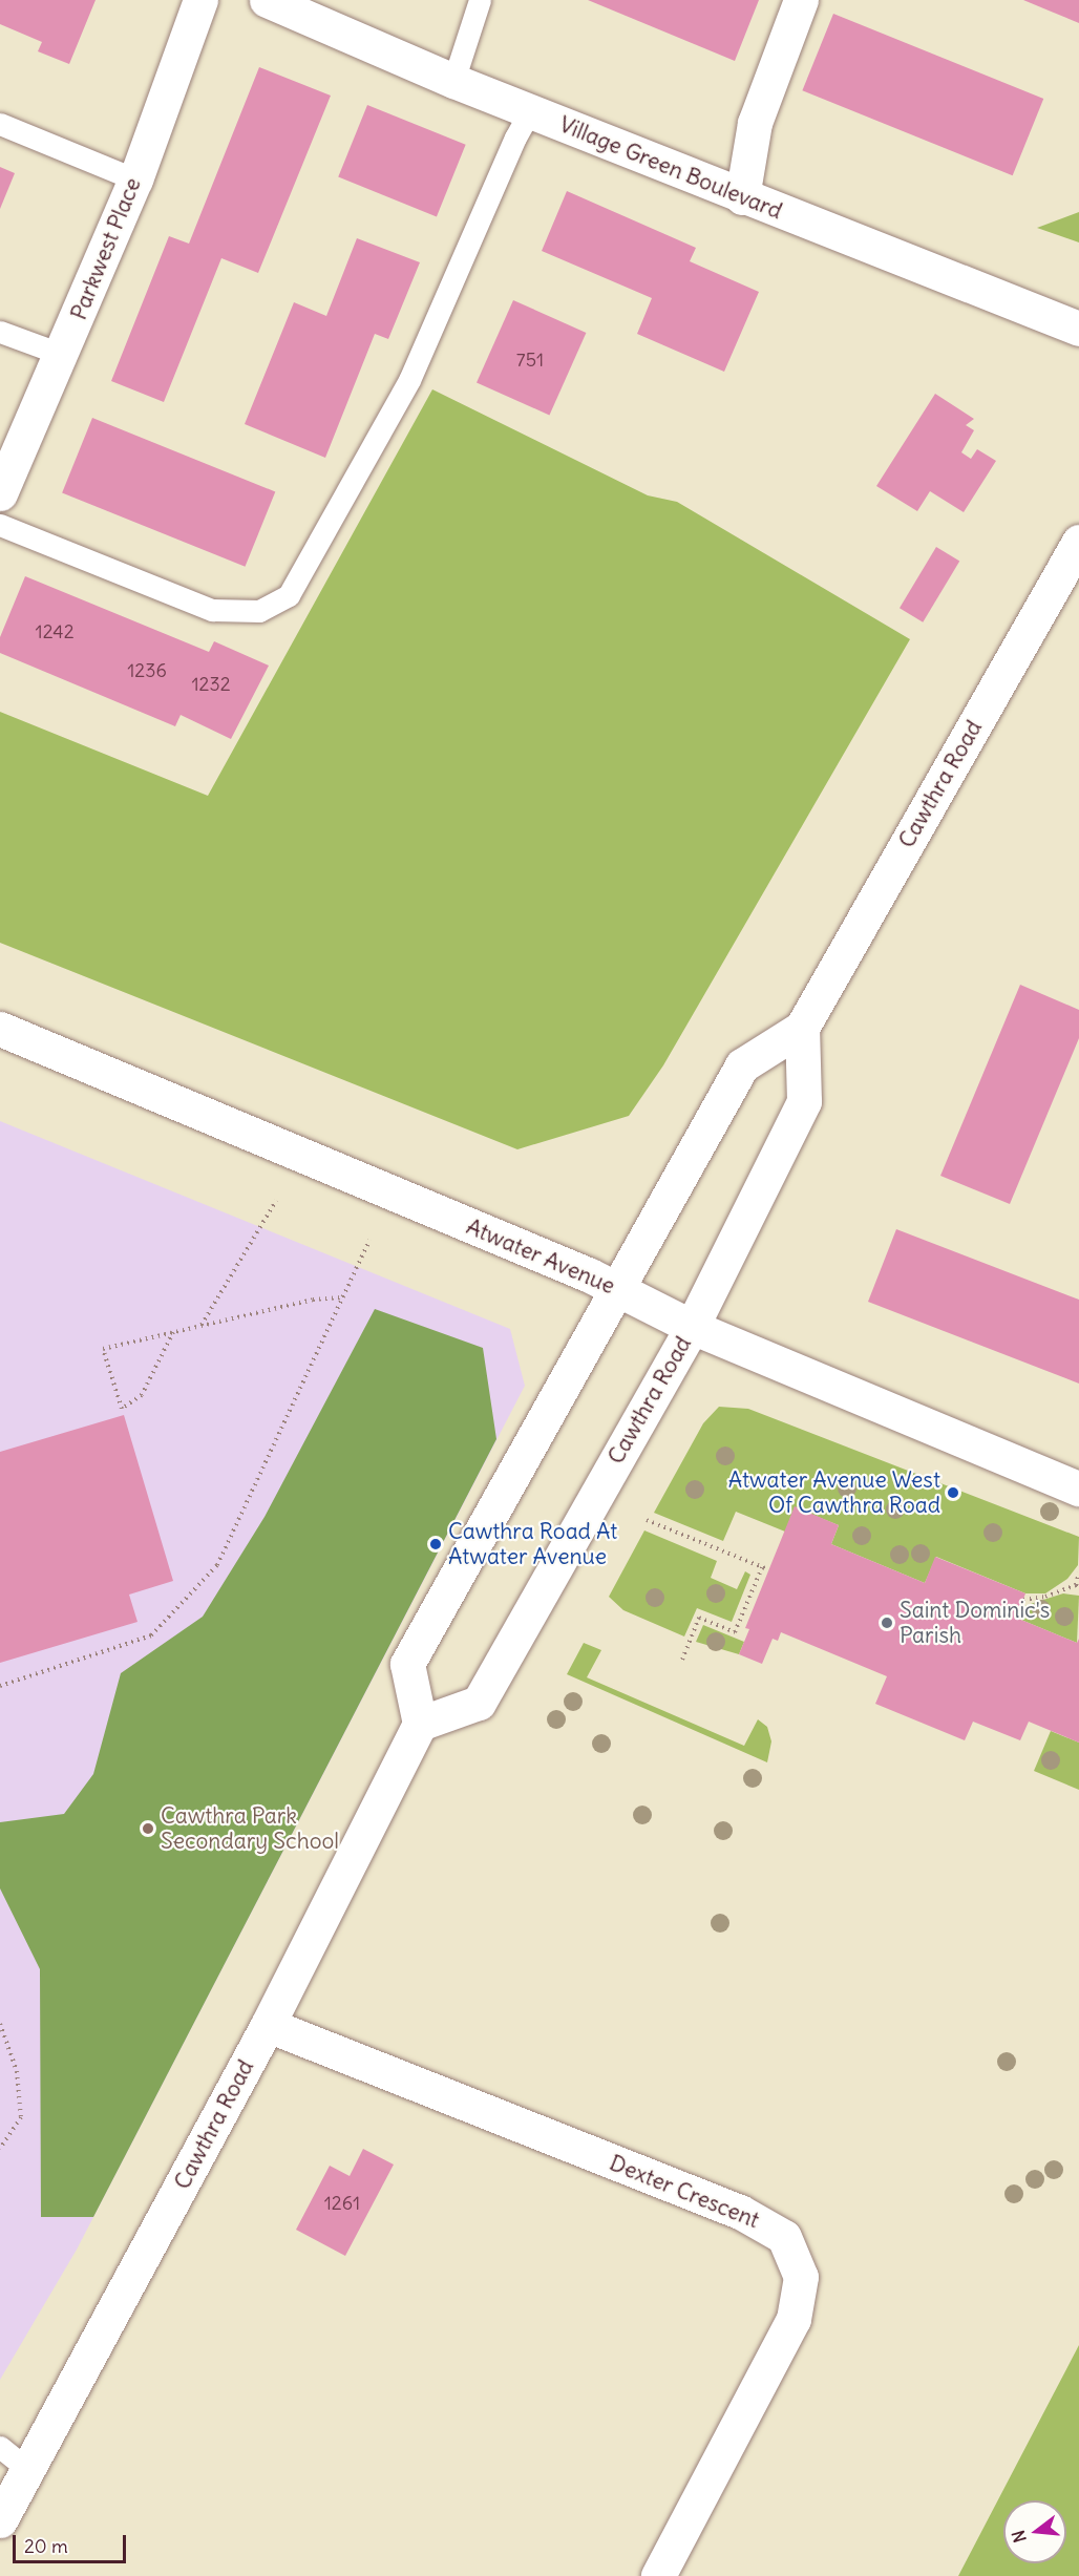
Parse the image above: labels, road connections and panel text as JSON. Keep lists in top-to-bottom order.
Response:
{
  "streets": {
    "street": [
      "Village Green Boulevard",
      "Parkwest Place",
      "Cawthra Road",
      "Atwater Avenue",
      "Dexter Crescent"
    ]
  },
  "crossings": [
    ["Cawthra Road", "Atwater Avenue"],
    ["Cawthra Road", "Dexter Crescent"]
  ],
  "places": [
    "Atwater Avenue West Of Cawthra Road",
    "Cawthra Road At Atwater Avenue",
    "Saint Dominic's Parish",
    "Cawthra Park Secondary School"
  ],
  "house_numbers": [
    "751",
    "1242",
    "1236",
    "1232",
    "1261"
  ],
  "scale_bar": "20 m",
  "north": "left"
}
